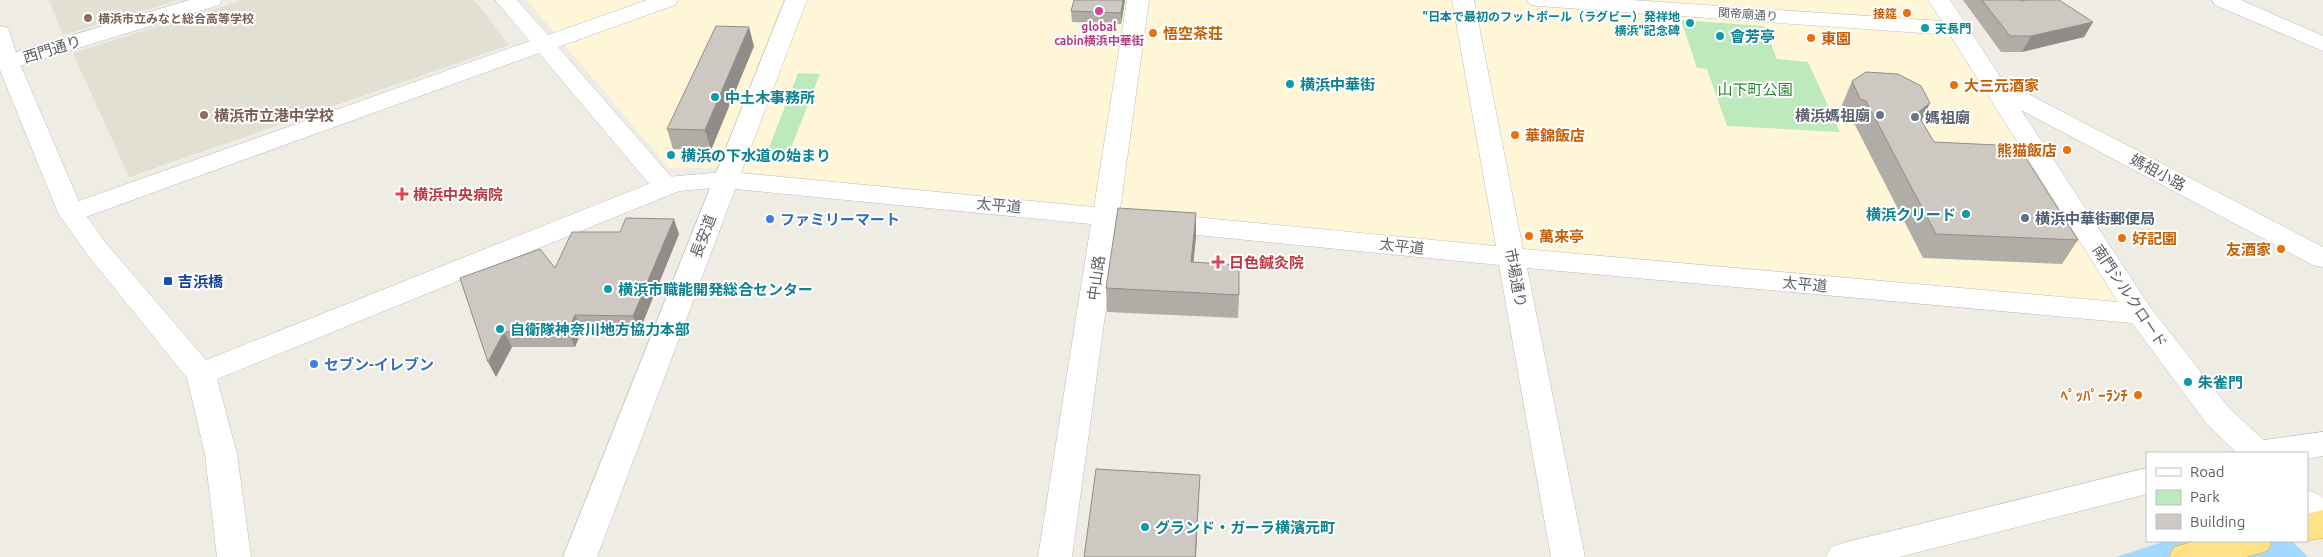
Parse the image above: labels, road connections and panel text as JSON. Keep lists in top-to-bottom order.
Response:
{
  "streets": {
    "street": [
      "関帝廟通り",
      "西門通り",
      "媽祖小路",
      "太平道",
      "長安道",
      "中山路",
      "市場通り",
      "南門シルクロード"
    ]
  },
  "crossings": [
    ["関帝廟通り", "南門シルクロード"],
    ["媽祖小路", "南門シルクロード"],
    ["太平道", "長安道"],
    ["太平道", "中山路"],
    ["太平道", "市場通り"],
    ["太平道", "南門シルクロード"]
  ],
  "parks": ["山下町公園"],
  "places": {
    "other": [
      "global cabin横浜中華街",
      "接筵",
      "横浜市立みなと総合高等学校",
      "\"日本で最初のフットボール（ラグビー）発祥地 横浜\"記念碑",
      "天長門",
      "悟空茶荘",
      "會芳亭",
      "東園",
      "横浜中華街",
      "大三元酒家",
      "中土木事務所",
      "横浜市立港中学校",
      "横浜媽祖廟",
      "媽祖廟",
      "華錦飯店",
      "熊猫飯店",
      "横浜の下水道の始まり",
      "横浜クリード",
      "横浜中華街郵便局",
      "ファミリーマート",
      "萬来亭",
      "好記園",
      "友酒家",
      "横浜市職能開発総合センター",
      "自衛隊神奈川地方協力本部",
      "セブン-イレブン",
      "朱雀門",
      "ﾍﾟｯﾊﾟｰﾗﾝﾁ",
      "グランド・ガーラ横濱元町"
    ],
    "health": ["横浜中央病院", "日色鍼灸院"],
    "transit": ["吉浜橋"]
  },
  "legend": ["Road", "Park", "Building"]
}
